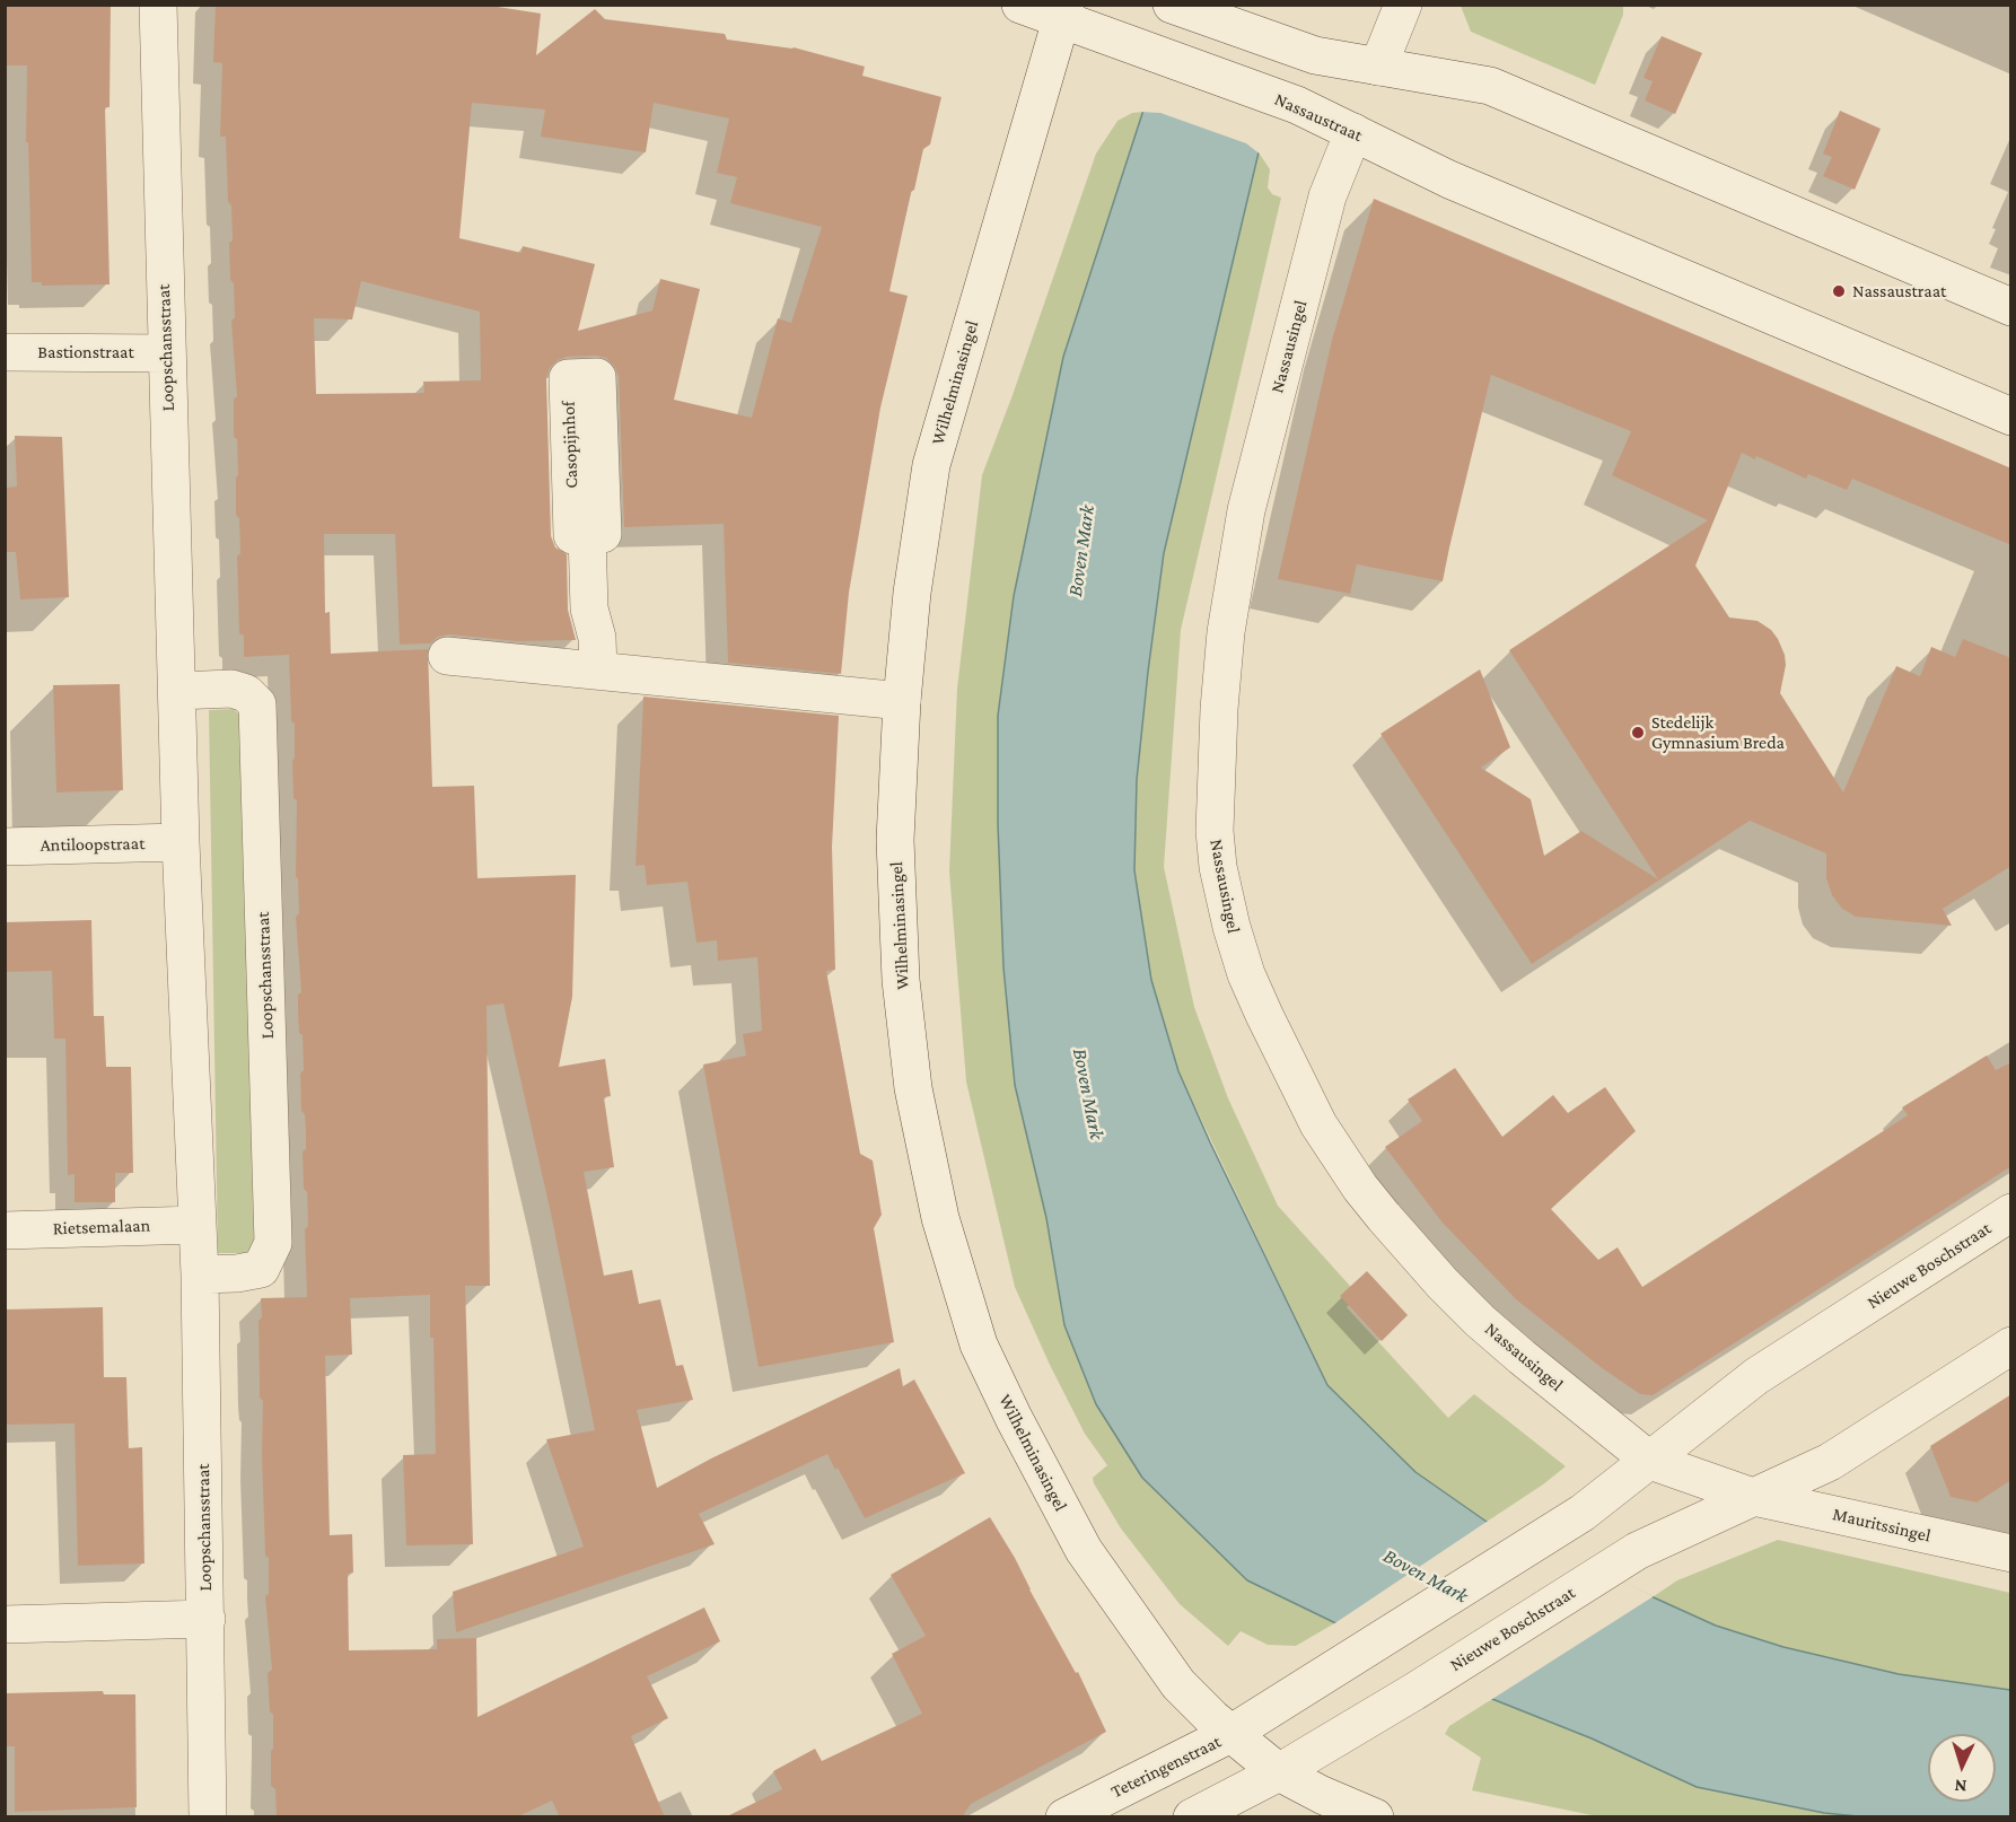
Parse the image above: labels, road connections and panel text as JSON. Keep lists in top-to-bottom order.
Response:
{
  "streets": {
    "street": [
      "Nassaustraat",
      "Nassausingel",
      "Loopschansstraat",
      "Bastionstraat",
      "Wilhelminasingel",
      "Antiloopstraat",
      "Rietsemalaan",
      "Nieuwe Boschstraat",
      "Mauritssingel",
      "Teteringenstraat"
    ]
  },
  "crossings": [
    ["Nassaustraat", "Nassausingel"],
    ["Nassaustraat", "Wilhelminasingel"],
    ["Nassausingel", "Nieuwe Boschstraat"],
    ["Loopschansstraat", "Bastionstraat"],
    ["Loopschansstraat", "Antiloopstraat"],
    ["Loopschansstraat", "Rietsemalaan"],
    ["Wilhelminasingel", "Nieuwe Boschstraat"],
    ["Wilhelminasingel", "Teteringenstraat"],
    ["Nieuwe Boschstraat", "Mauritssingel"],
    ["Nieuwe Boschstraat", "Teteringenstraat"]
  ],
  "water": ["Boven Mark"],
  "places": ["Nassaustraat", "Stedelijk Gymnasium Breda"],
  "north": "bottom"
}
